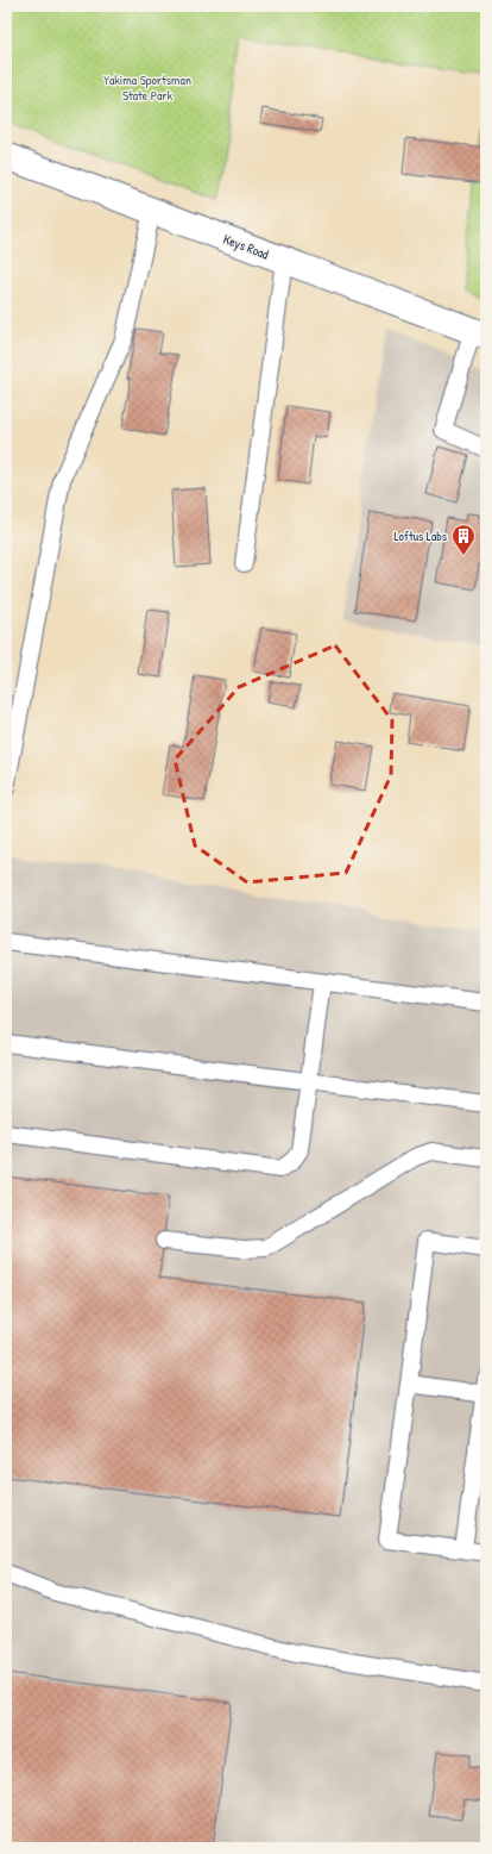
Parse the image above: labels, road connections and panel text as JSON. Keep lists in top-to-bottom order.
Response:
{
  "streets": {
    "street": ["Keys Road"]
  },
  "parks": ["Yakima Sportsman State Park"],
  "places": {
    "building": ["Loftus Labs"]
  }
}
